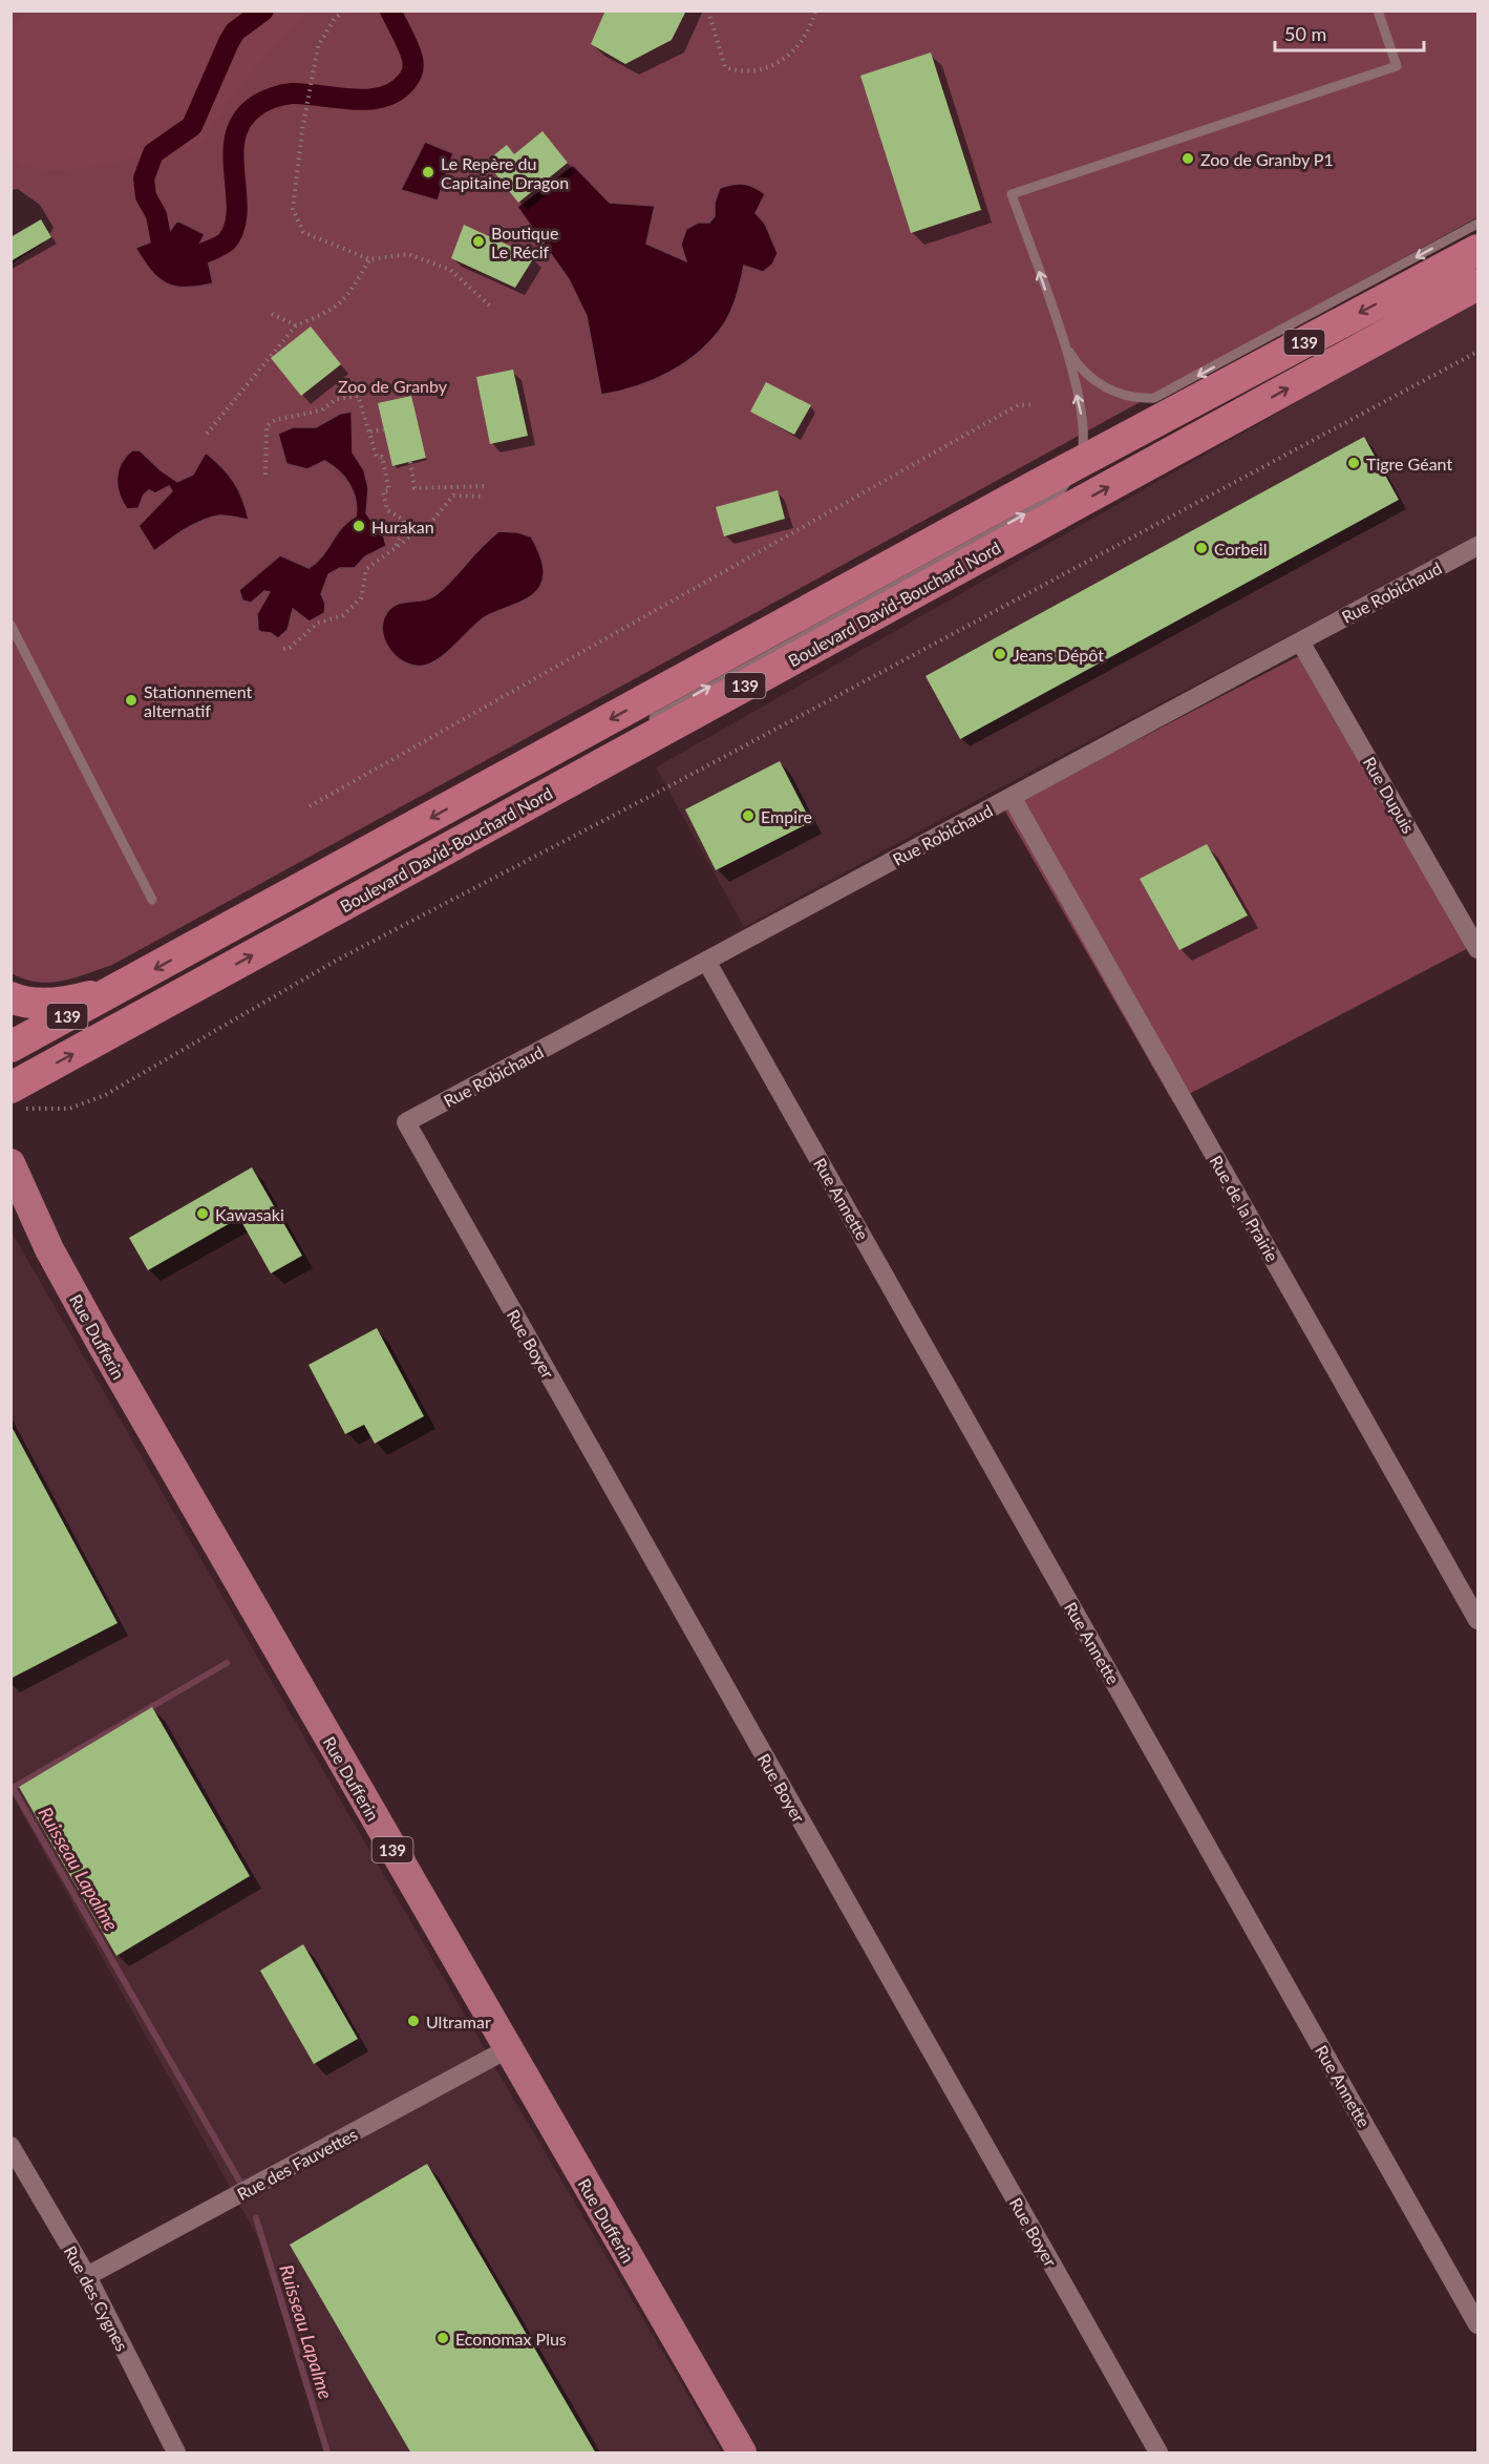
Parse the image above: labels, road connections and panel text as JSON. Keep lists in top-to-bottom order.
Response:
{
  "streets": {
    "highway": ["139", "Boulevard David-Bouchard Nord"],
    "main road": ["Rue Dufferin"],
    "street": [
      "Rue Robichaud",
      "Rue Dupuis",
      "Rue Annette",
      "Rue de la Prairie",
      "Rue Boyer",
      "Rue des Fauvettes",
      "Rue des Cygnes"
    ]
  },
  "crossings": [
    ["Rue Robichaud", "Rue Dupuis"],
    ["Rue Robichaud", "Rue Annette"],
    ["Rue Robichaud", "Rue de la Prairie"],
    ["Rue Robichaud", "Rue Boyer"],
    ["Rue Dufferin", "Rue des Fauvettes"],
    ["Rue des Fauvettes", "Rue des Cygnes"]
  ],
  "water": ["Ruisseau Lapalme"],
  "parks": ["Zoo de Granby"],
  "places": [
    "Zoo de Granby P1",
    "Le Repère du Capitaine Dragon",
    "Boutique Le Récif",
    "Tigre Géant",
    "Hurakan",
    "Corbeil",
    "Jeans Dépôt",
    "Stationnement alternatif",
    "Empire",
    "Kawasaki",
    "Ultramar",
    "Economax Plus"
  ],
  "scale_bar": "50 m"
}
